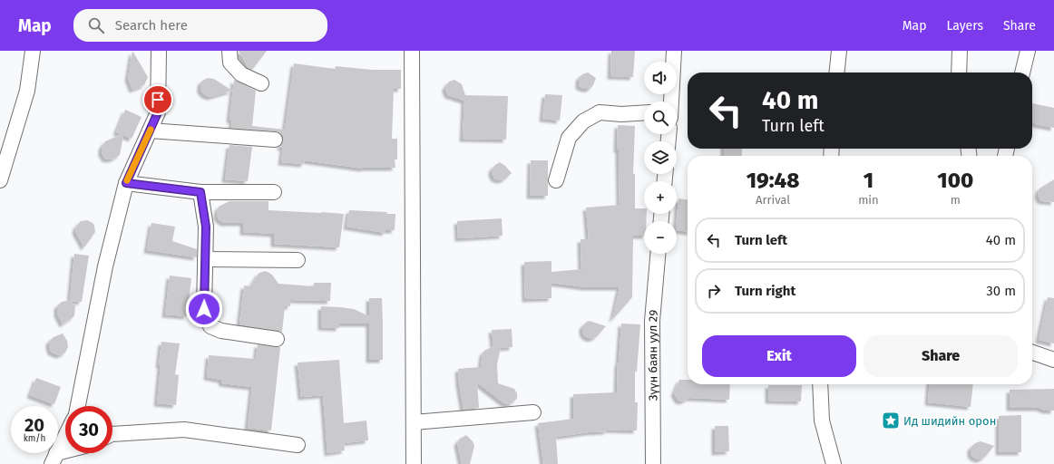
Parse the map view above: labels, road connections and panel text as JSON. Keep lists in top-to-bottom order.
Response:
{
  "streets": {
    "street": ["Зүүн баян уул 29"]
  },
  "places": {
    "place": ["Ид шидийн орон"]
  },
  "page": {
    "header": "Map",
    "search": "Search here",
    "nav": ["Map", "Layers", "Share"],
    "map_buttons": ["+", "−"],
    "turn": ["40 m", "Turn left"],
    "eta": [
      "19:48",
      "Arrival",
      "1",
      "min",
      "100",
      "m"
    ],
    "list": [
      {
        "name": "Turn left",
        "value": "40 m"
      },
      {
        "name": "Turn right",
        "value": "30 m"
      }
    ],
    "buttons": ["Exit", "Share"],
    "speed": "20 km/h",
    "limit": "30"
  }
}
